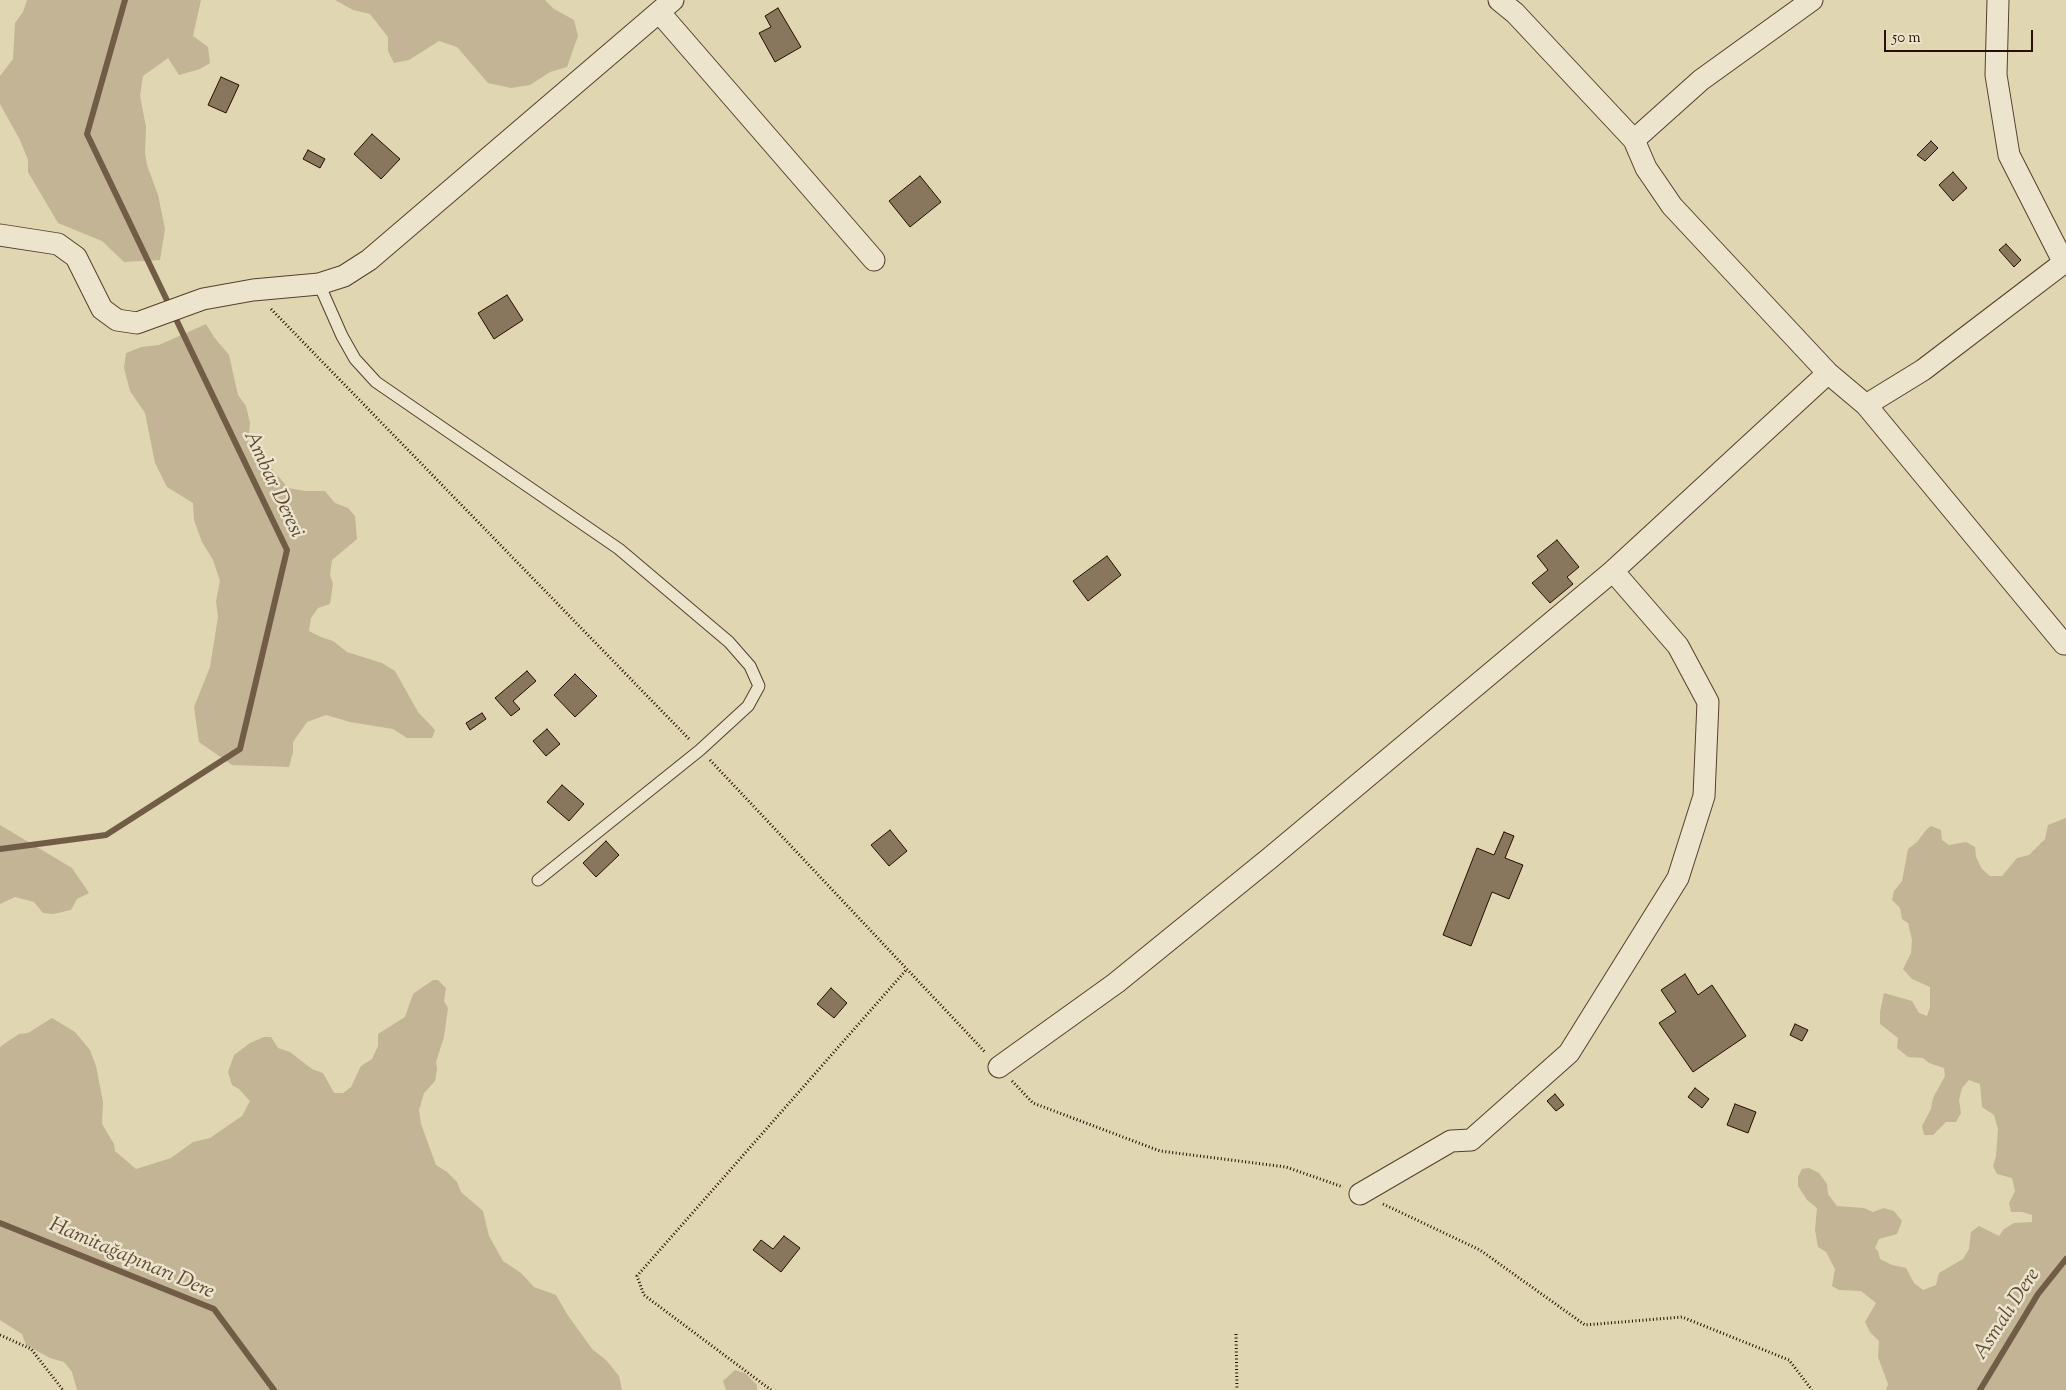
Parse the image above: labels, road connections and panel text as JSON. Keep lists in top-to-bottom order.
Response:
{
  "water": ["Ambar Deresi", "Hamitağapınarı Dere", "Asmalı Dere"],
  "scale_bar": "50 m"
}
